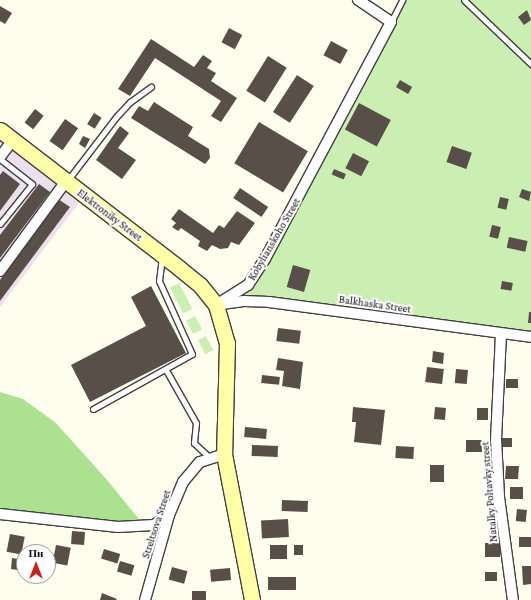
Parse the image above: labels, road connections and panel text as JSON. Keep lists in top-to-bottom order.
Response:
{
  "streets": {
    "main road": ["Elektroniky Street"],
    "street": [
      "Kobylianskoho Street",
      "Balkhaska Street",
      "Natalky Poltavky street",
      "Streltsova Street"
    ]
  },
  "crossings": [
    ["Elektroniky Street", "Kobylianskoho Street"],
    ["Elektroniky Street", "Balkhaska Street"],
    ["Kobylianskoho Street", "Balkhaska Street"],
    ["Balkhaska Street", "Natalky Poltavky street"]
  ],
  "north": "top"
}
